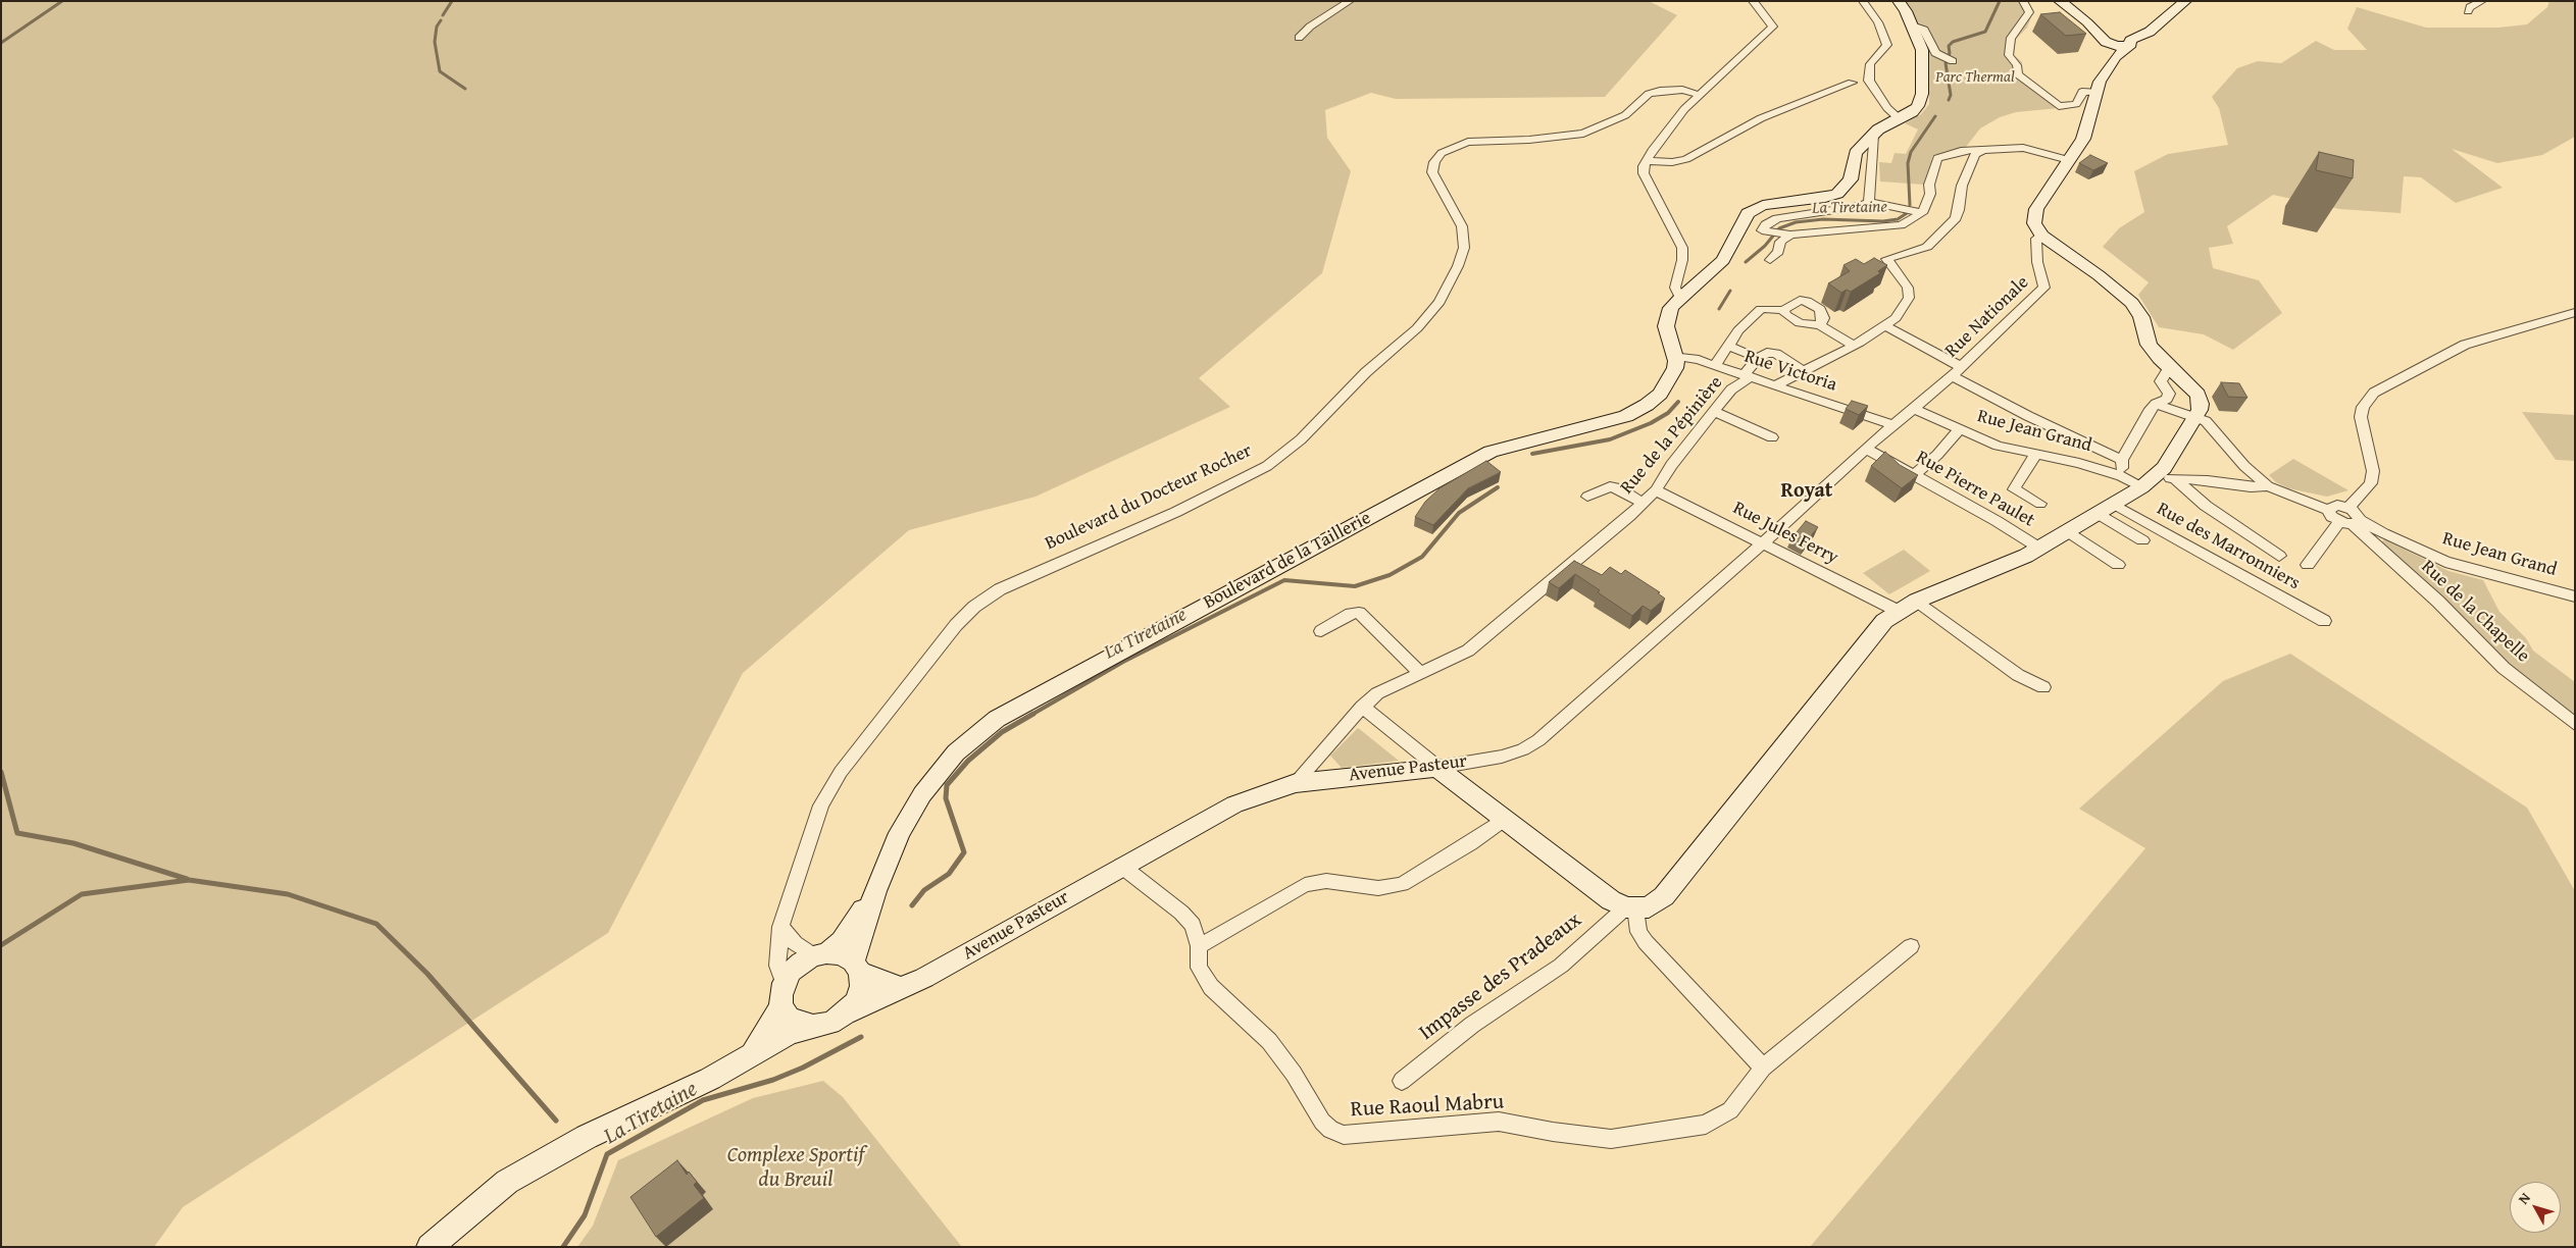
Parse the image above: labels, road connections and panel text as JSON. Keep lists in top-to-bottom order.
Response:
{
  "streets": {
    "main road": ["Boulevard de la Taillerie", "Avenue Pasteur"],
    "street": [
      "Rue Nationale",
      "Rue Victoria",
      "Rue Jean Grand",
      "Rue de la Pépinière",
      "Rue Pierre Paulet",
      "Boulevard du Docteur Rocher",
      "Rue Jules Ferry",
      "Rue des Marronniers",
      "Rue de la Chapelle",
      "Impasse des Pradeaux",
      "Rue Raoul Mabru"
    ]
  },
  "crossings": [
    ["Rue Nationale", "Rue Victoria"],
    ["Rue Nationale", "Rue Jean Grand"],
    ["Rue Nationale", "Avenue Pasteur"],
    ["Rue Victoria", "Rue de la Pépinière"],
    ["Rue Victoria", "Boulevard de la Taillerie"],
    ["Rue Victoria", "Avenue Pasteur"],
    ["Rue Jean Grand", "Rue de la Chapelle"],
    ["Rue de la Pépinière", "Rue Jules Ferry"],
    ["Rue de la Pépinière", "Avenue Pasteur"],
    ["Rue Pierre Paulet", "Avenue Pasteur"],
    ["Boulevard du Docteur Rocher", "Boulevard de la Taillerie"],
    ["Boulevard du Docteur Rocher", "Avenue Pasteur"],
    ["Rue Jules Ferry", "Avenue Pasteur"],
    ["Boulevard de la Taillerie", "Avenue Pasteur"],
    ["Avenue Pasteur", "Rue Raoul Mabru"]
  ],
  "districts": ["Royat"],
  "water": ["La Tiretaine"],
  "parks": ["Parc Thermal", "Complexe Sportif du Breuil"],
  "north": "top left"
}
